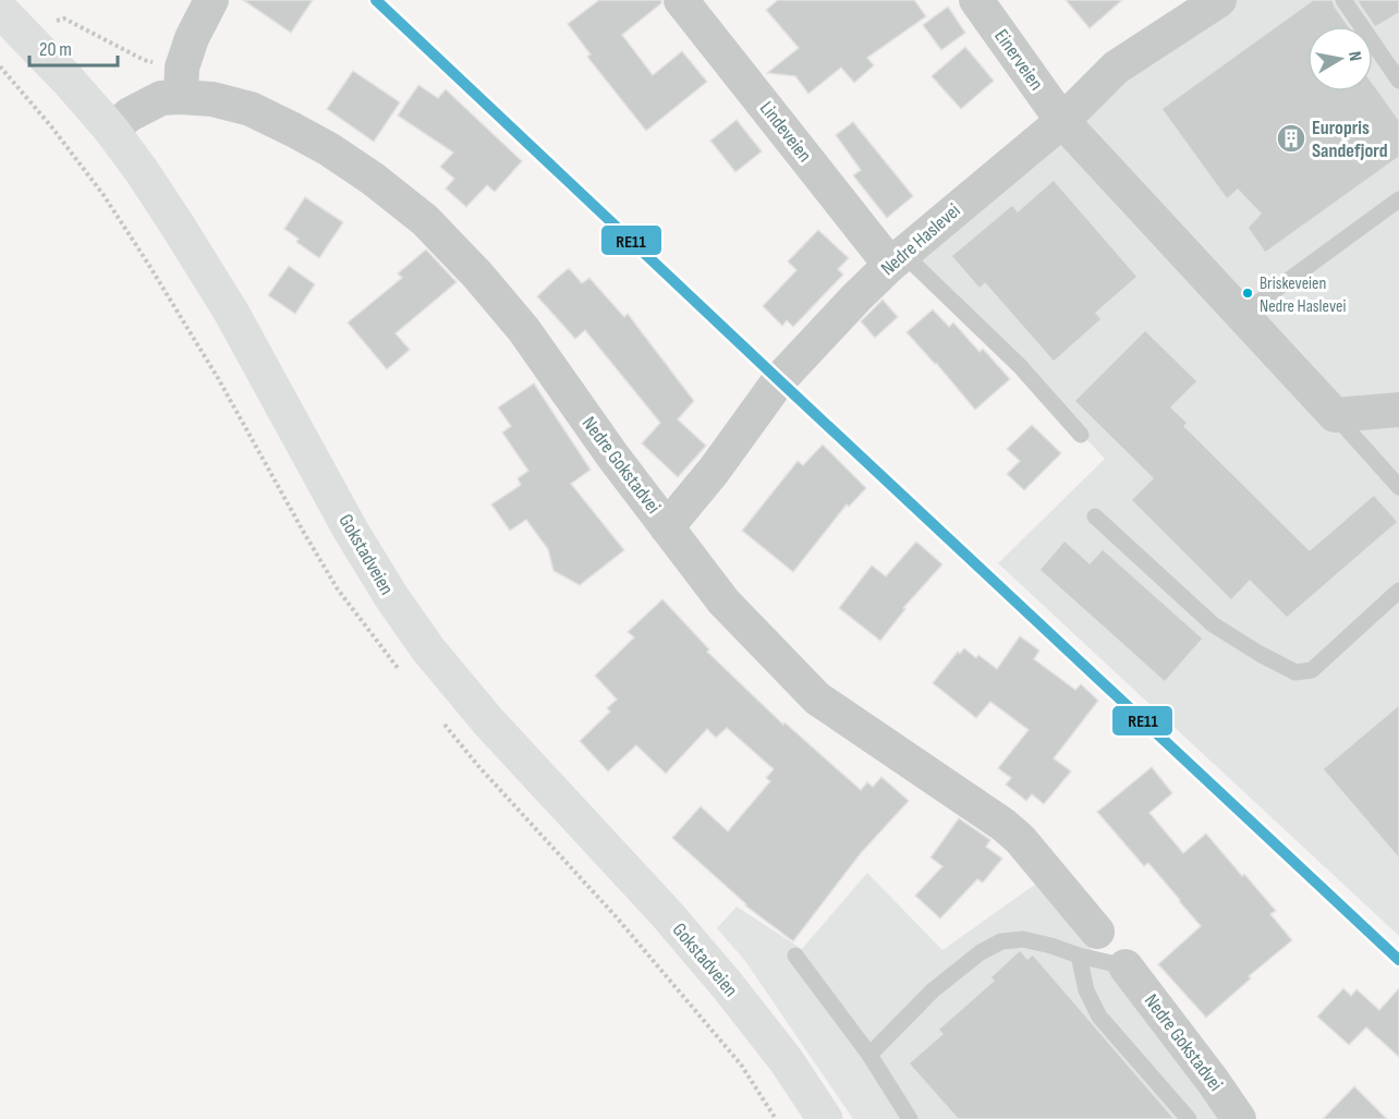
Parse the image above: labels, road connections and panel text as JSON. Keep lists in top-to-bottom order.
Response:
{
  "streets": {
    "main road": ["Gokstadveien"],
    "street": [
      "Einerveien",
      "Lindeveien",
      "Nedre Haslevei",
      "Nedre Gokstadvei"
    ]
  },
  "crossings": [
    ["Einerveien", "Nedre Haslevei"],
    ["Lindeveien", "Nedre Haslevei"],
    ["Nedre Haslevei", "Nedre Gokstadvei"],
    ["Nedre Gokstadvei", "Gokstadveien"]
  ],
  "places": {
    "building": ["Europris Sandefjord"],
    "other": ["Briskeveien Nedre Haslevei"]
  },
  "lines": ["transit line RE11"],
  "scale_bar": "20 m",
  "north": "right"
}
